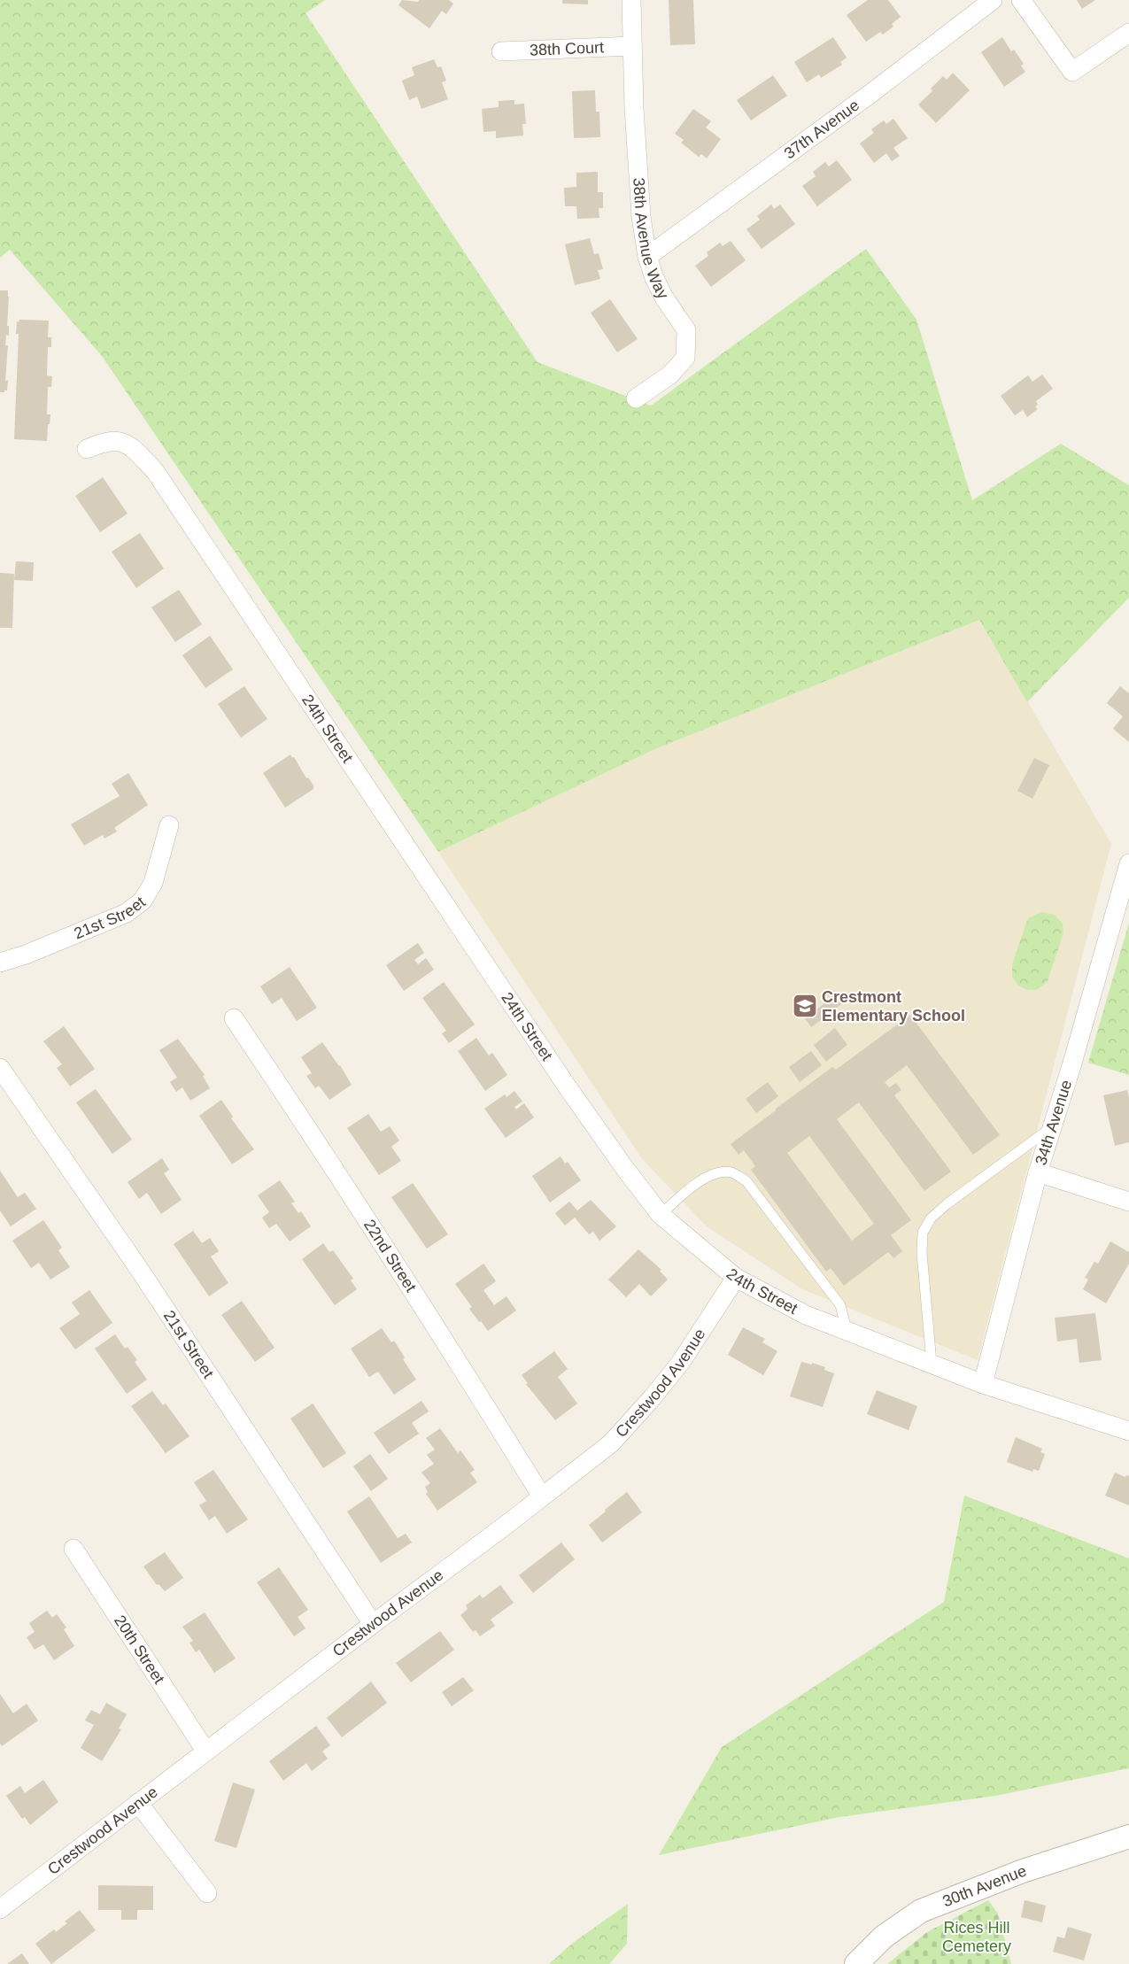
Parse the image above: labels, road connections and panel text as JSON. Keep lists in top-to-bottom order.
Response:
{
  "streets": {
    "street": [
      "38th Court",
      "37th Avenue",
      "38th Avenue Way",
      "24th Street",
      "21st Street",
      "34th Avenue",
      "22nd Street",
      "Crestwood Avenue",
      "20th Street",
      "30th Avenue"
    ]
  },
  "crossings": [
    ["38th Court", "38th Avenue Way"],
    ["37th Avenue", "38th Avenue Way"],
    ["24th Street", "34th Avenue"],
    ["24th Street", "Crestwood Avenue"],
    ["21st Street", "Crestwood Avenue"],
    ["22nd Street", "Crestwood Avenue"],
    ["Crestwood Avenue", "20th Street"]
  ],
  "parks": ["Rices Hill Cemetery"],
  "places": {
    "school or university": ["Crestmont Elementary School"]
  }
}
